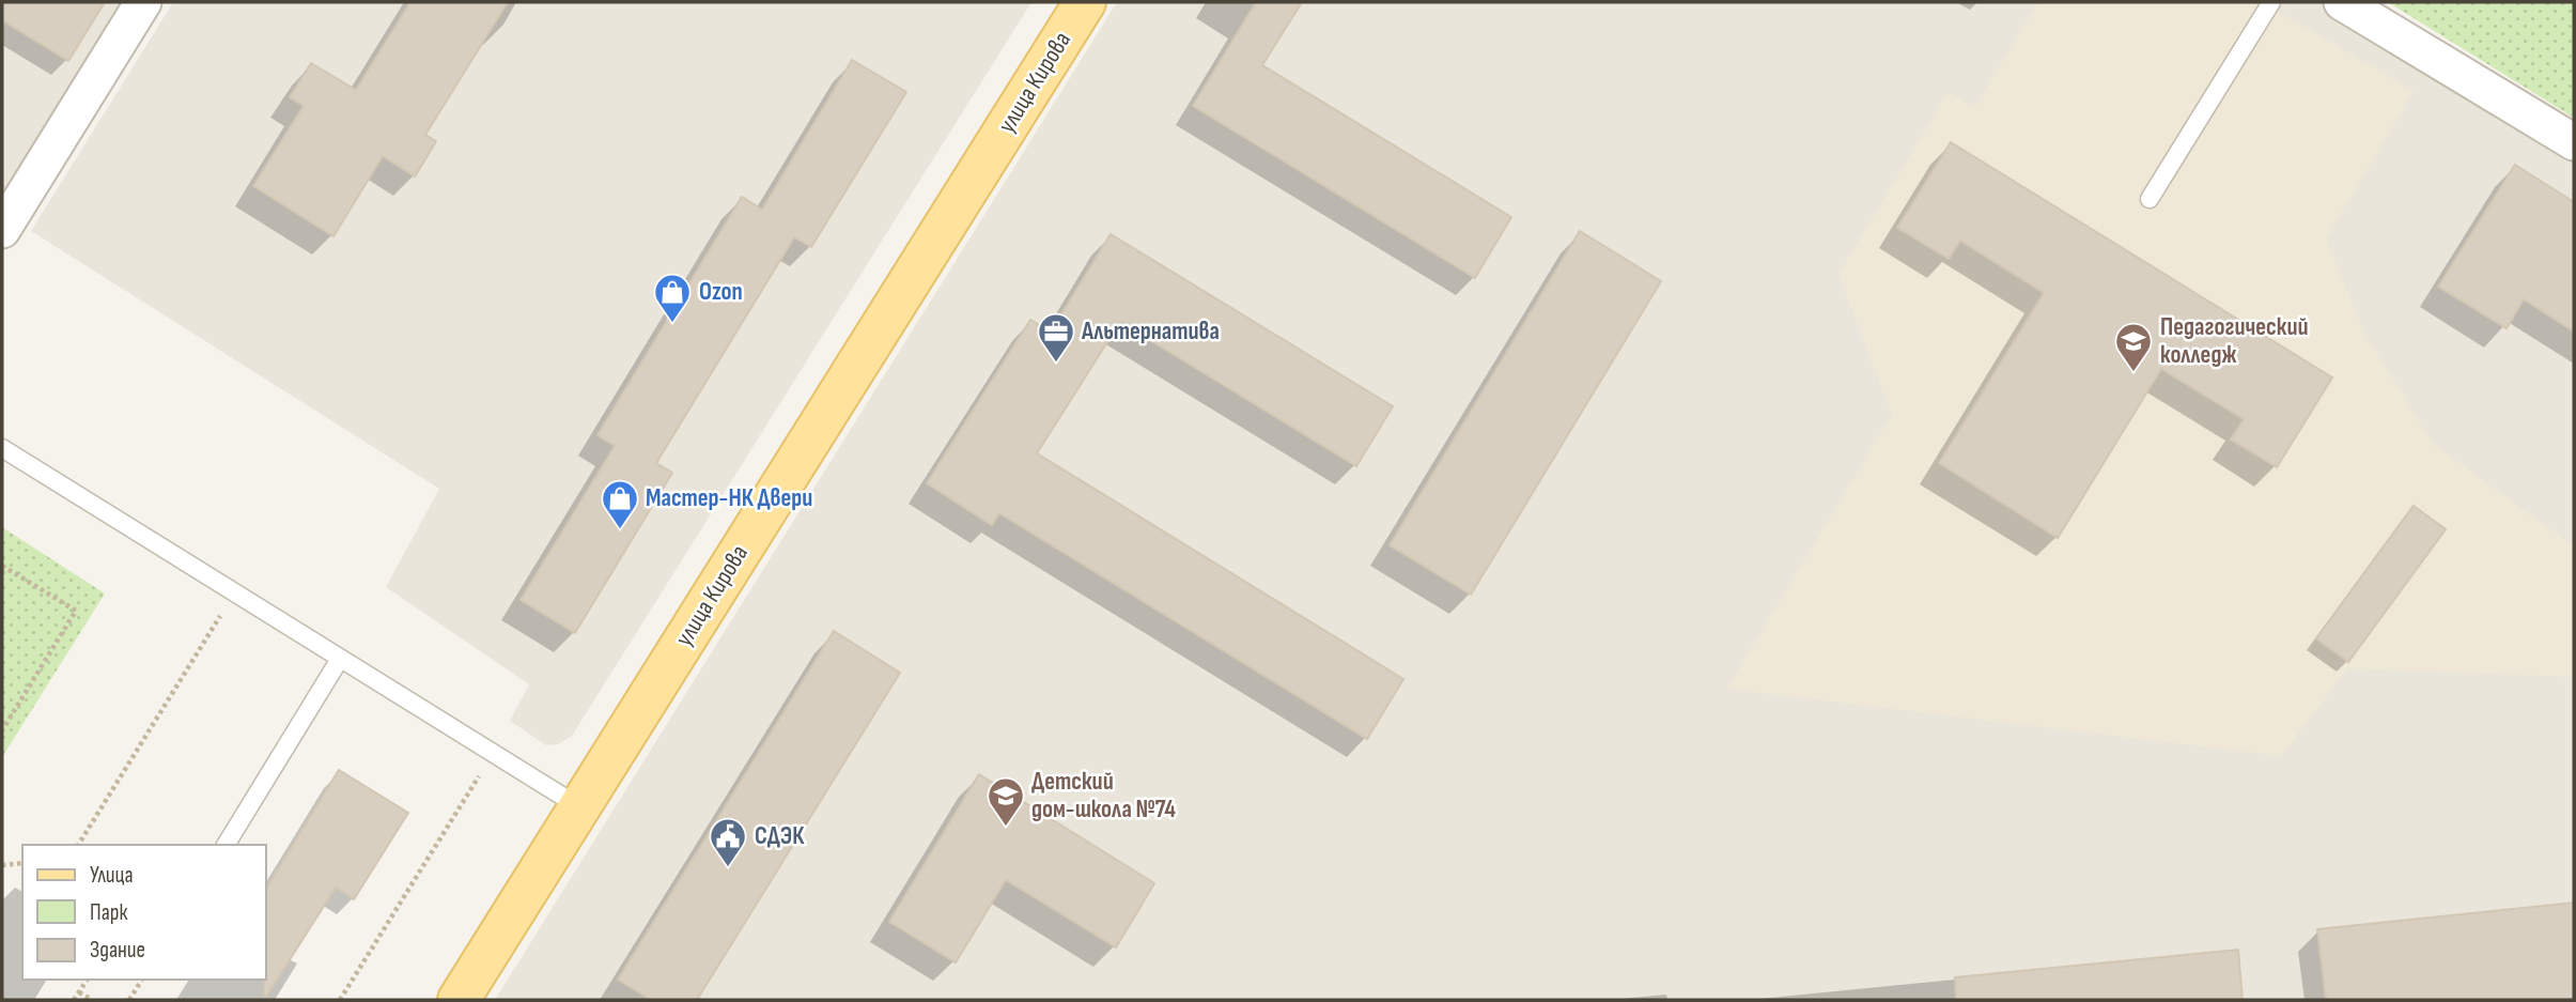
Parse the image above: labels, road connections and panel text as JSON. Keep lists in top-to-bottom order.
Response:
{
  "streets": {
    "main road": ["улица Кирова"]
  },
  "places": {
    "shop": ["Ozon", "Мастер-НК Двери"],
    "office": ["Альтернатива"],
    "school or university": ["Педагогический колледж", "Детский дом-школа №74"],
    "public building": ["СДЭК"]
  },
  "legend": ["Улица", "Парк", "Здание"]
}
